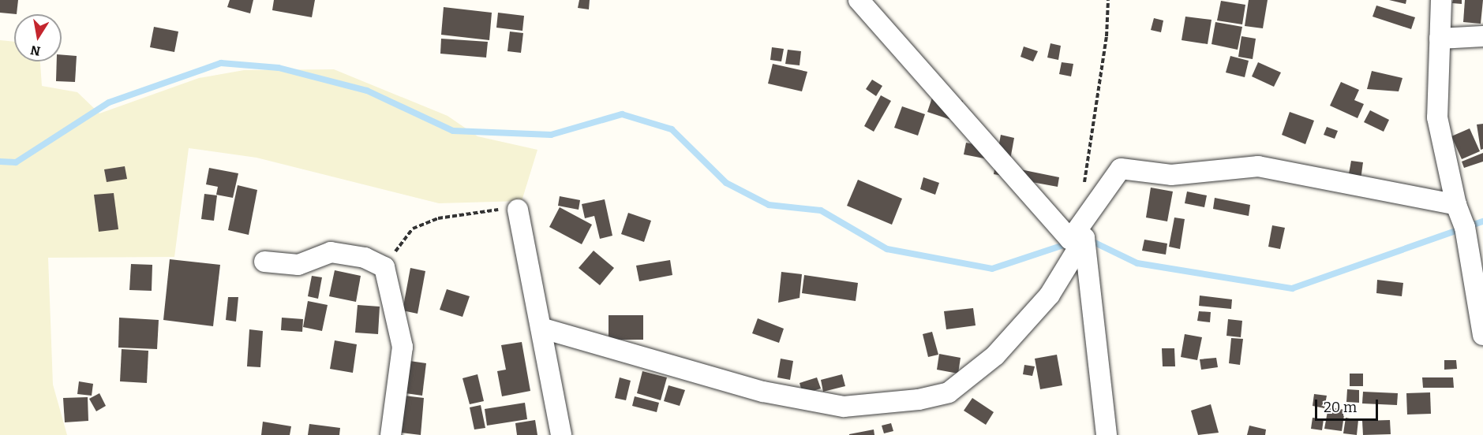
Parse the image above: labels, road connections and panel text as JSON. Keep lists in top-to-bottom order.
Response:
{
  "scale_bar": "20 m",
  "north": "bottom"
}
